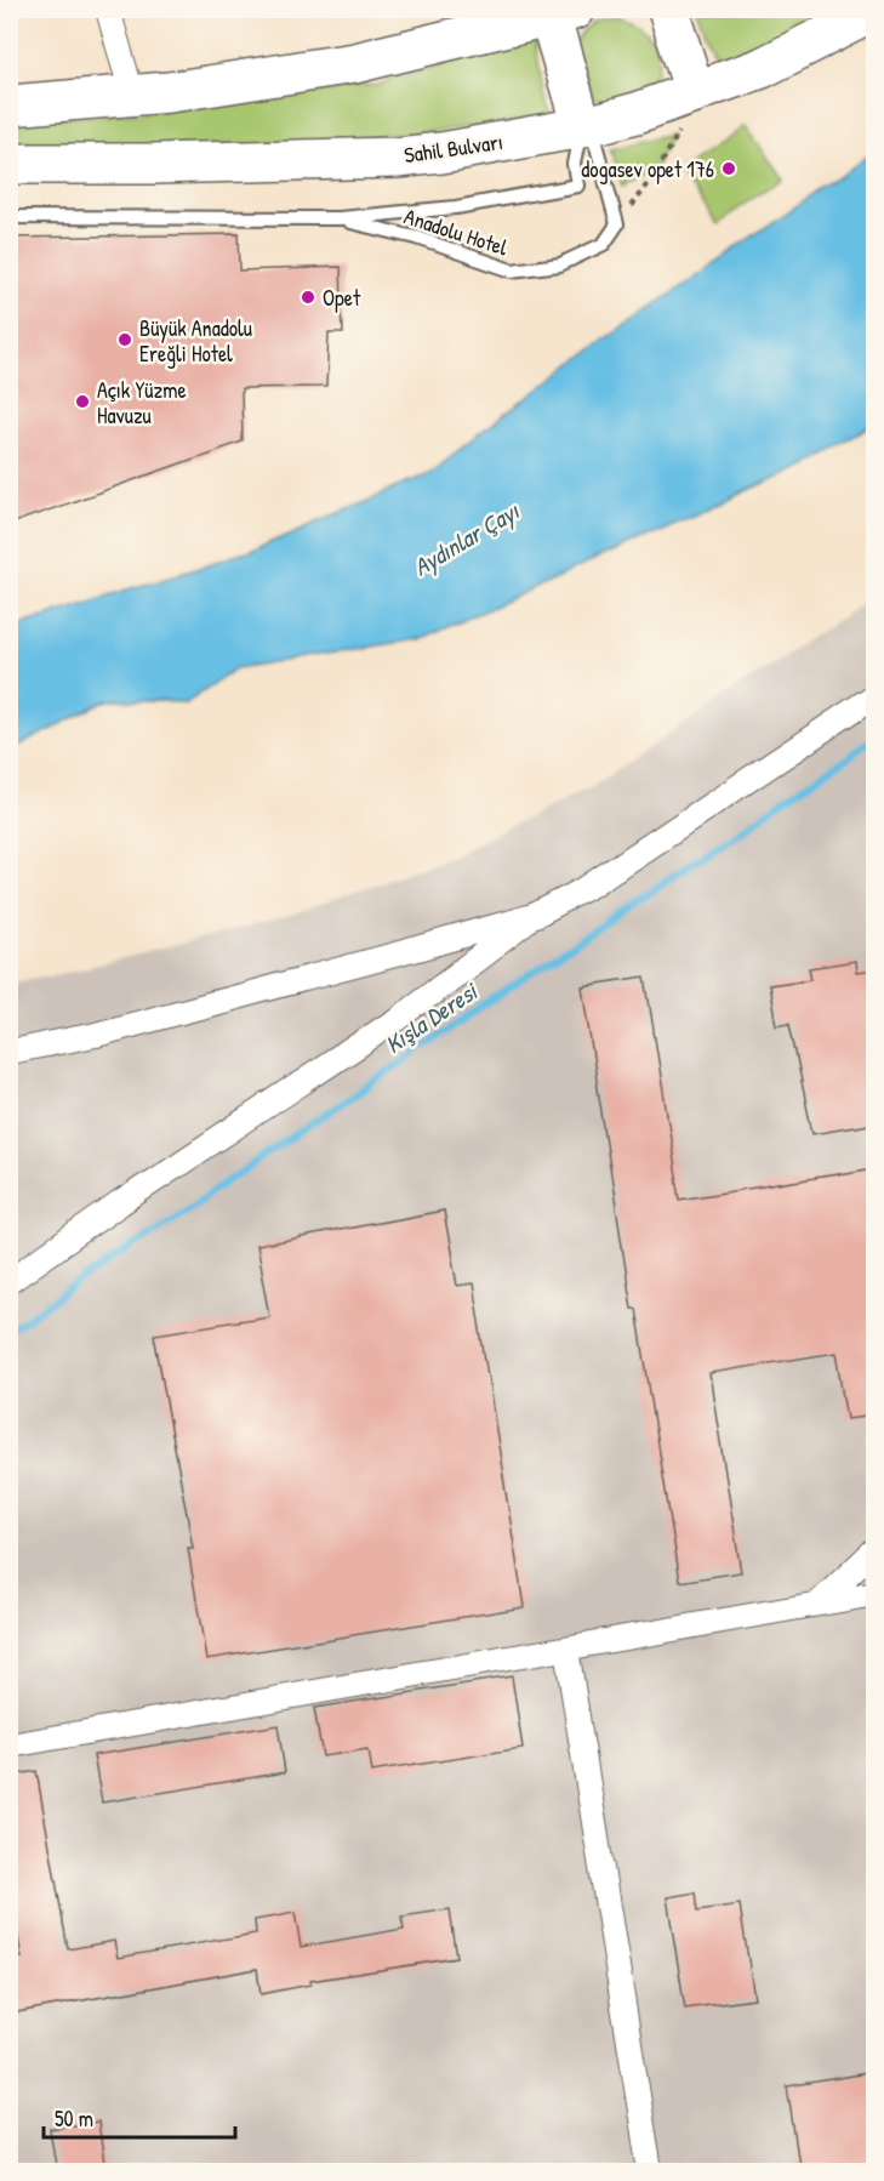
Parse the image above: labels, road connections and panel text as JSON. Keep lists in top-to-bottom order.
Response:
{
  "streets": {
    "highway": ["Sahil Bulvarı"],
    "lane": ["Anadolu Hotel"]
  },
  "water": ["Aydınlar Çayı", "Kışla Deresi"],
  "places": [
    "dogasev opet 176",
    "Opet",
    "Büyük Anadolu Ereğli Hotel",
    "Açık Yüzme Havuzu"
  ],
  "scale_bar": "50 m"
}
